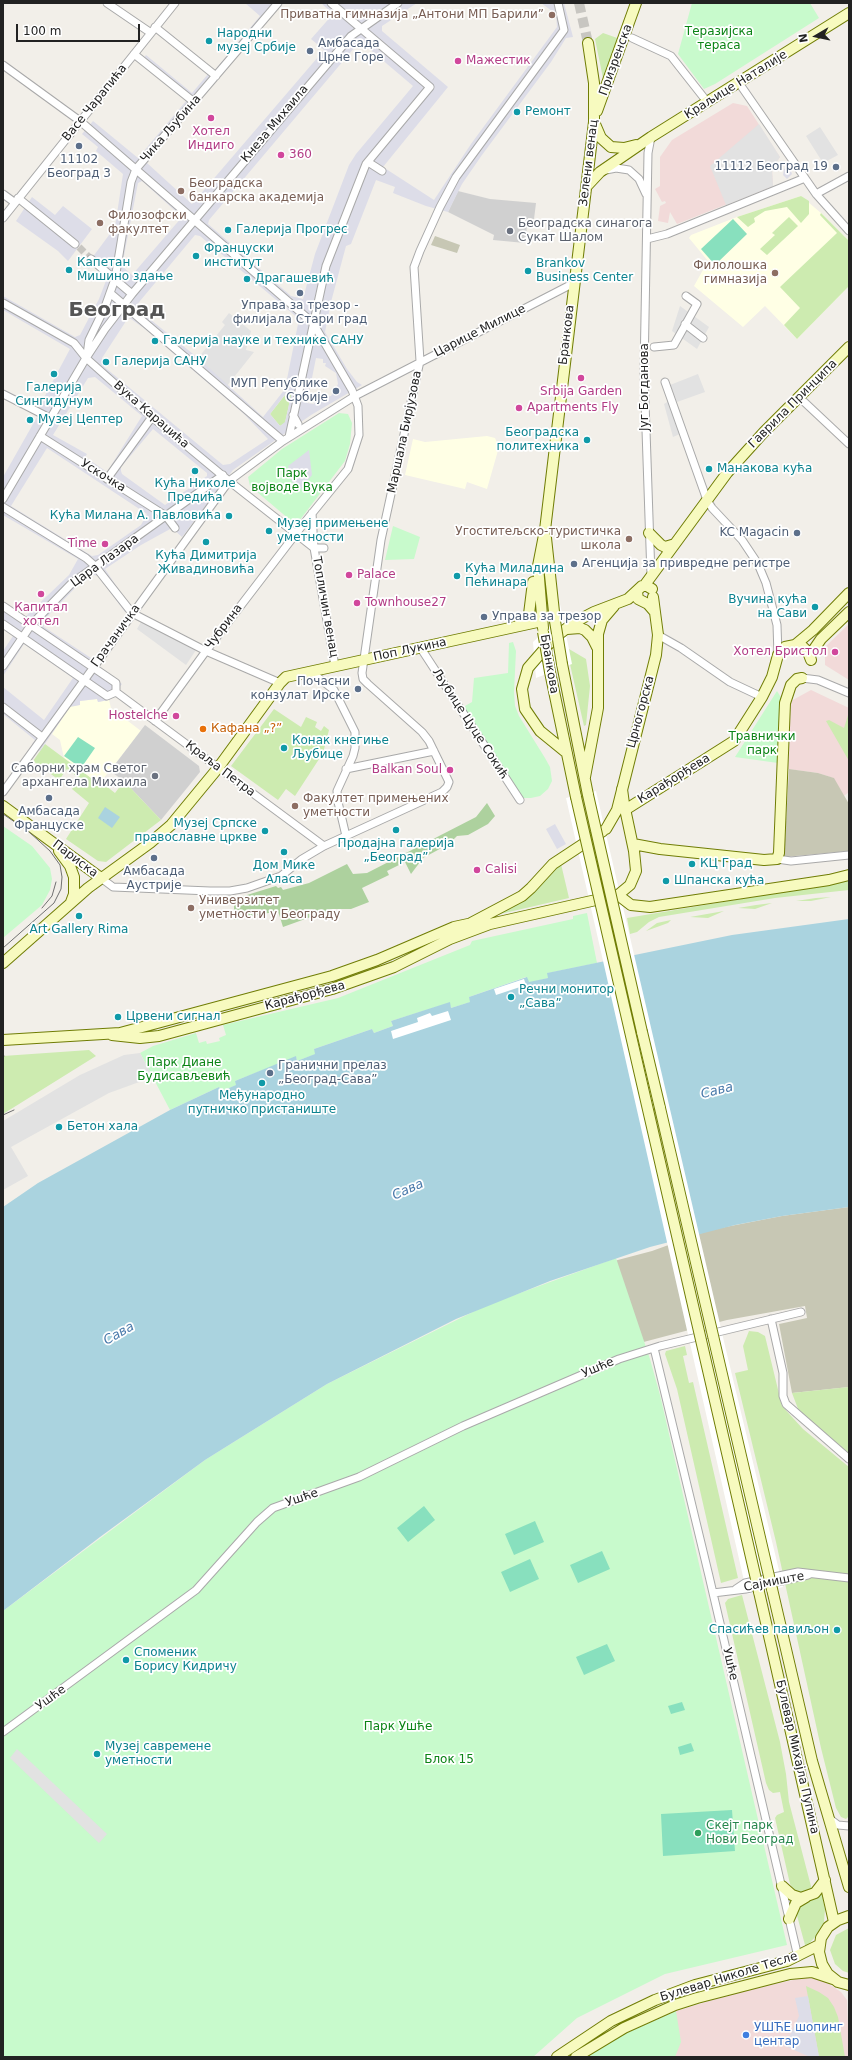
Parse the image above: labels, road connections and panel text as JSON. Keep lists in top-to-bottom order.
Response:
{
  "streets": {
    "main road": [
      "Призренска",
      "Краљице Наталије",
      "Зелени венац",
      "Бранкова",
      "Гаврила Принципа",
      "Поп Лукина",
      "Црногорска",
      "Карађорђева",
      "Париска",
      "Булевар Михајла Пупина",
      "Булевар Николе Тесле"
    ],
    "street": [
      "Васе Чарапића",
      "Кнеза Михаила",
      "Чика Љубина",
      "Царице Милице",
      "Југ Богданова",
      "Вука Караџића",
      "Маршала Бирјузова",
      "Ускочка",
      "Цара Лазара",
      "Топличин венац",
      "Чубрина",
      "Грачаничка",
      "Љубице Цуце Сокић",
      "Краља Петра",
      "Ушће",
      "Сајмиште"
    ]
  },
  "crossings": [
    ["Призренска", "Краљице Наталије"],
    ["Призренска", "Зелени венац"],
    ["Краљице Наталије", "Зелени венац"],
    ["Краљице Наталије", "Југ Богданова"],
    ["Кнеза Михаила", "Чика Љубина"],
    ["Кнеза Михаила", "Вука Караџића"],
    ["Кнеза Михаила", "Ускочка"],
    ["Зелени венац", "Царице Милице"],
    ["Зелени венац", "Бранкова"],
    ["Царице Милице", "Бранкова"],
    ["Царице Милице", "Маршала Бирјузова"],
    ["Бранкова", "Поп Лукина"],
    ["Бранкова", "Булевар Михајла Пупина"],
    ["Југ Богданова", "Гаврила Принципа"],
    ["Вука Караџића", "Цара Лазара"],
    ["Вука Караџића", "Топличин венац"],
    ["Вука Караџића", "Чубрина"],
    ["Вука Караџића", "Грачаничка"],
    ["Маршала Бирјузова", "Поп Лукина"],
    ["Ускочка", "Цара Лазара"],
    ["Цара Лазара", "Краља Петра"],
    ["Топличин венац", "Чубрина"],
    ["Топличин венац", "Поп Лукина"],
    ["Чубрина", "Краља Петра"],
    ["Грачаничка", "Краља Петра"],
    ["Поп Лукина", "Љубице Цуце Сокић"],
    ["Црногорска", "Карађорђева"],
    ["Ушће", "Сајмиште"],
    ["Ушће", "Булевар Николе Тесле"]
  ],
  "districts": ["Београд"],
  "water": ["Сава"],
  "parks": [
    "Теразијска тераса",
    "Парк војводе Вука",
    "Травнички парк",
    "Парк Диане Будисављевић",
    "Парк Ушће",
    "Блок 15"
  ],
  "places": [
    "Приватна гимназија „Антони МП Барили”",
    "Народни музеј Србије",
    "Амбасада Црне Горе",
    "Мажестик",
    "Ремонт",
    "Хотел Индиго",
    "11102 Београд 3",
    "360",
    "11112 Београд 19",
    "Београдска банкарска академија",
    "Филозофски факултет",
    "Галерија Прогрес",
    "Београдска синагога Сукат Шалом",
    "Француски институт",
    "Капетан Мишино здање",
    "Brankov Business Center",
    "Филолошка гимназија",
    "Драгашевић",
    "Управа за трезор - филијала Стари град",
    "Галерија науке и технике САНУ",
    "Галерија САНУ",
    "Галерија Сингидунум",
    "Srbija Garden",
    "МУП Републике Србије",
    "Apartments Fly",
    "Музеј Цептер",
    "Београдска политехника",
    "Манакова кућа",
    "Кућа Николе Предића",
    "Кућа Милана А. Павловића",
    "Музеј примењене уметности",
    "KC Magacin",
    "Угоститељско-туристичка школа",
    "Кућа Димитрија Живадиновића",
    "Time",
    "Агенција за привредне регистре",
    "Palace",
    "Кућа Миладина Пећинара",
    "Капитал хотел",
    "Townhouse27",
    "Вучина кућа на Сави",
    "Управа за трезор",
    "Хотел Бристол",
    "Почасни конзулат Ирске",
    "Hostelche",
    "Кафана „?”",
    "Конак кнегиње Љубице",
    "Balkan Soul",
    "Саборни храм Светог архангела Михаила",
    "Амбасада Француске",
    "Факултет примењених уметности",
    "Продајна галерија „Београд”",
    "Музеј Српске православне цркве",
    "Дом Мике Аласа",
    "Амбасада Аустрије",
    "КЦ Град",
    "Calisi",
    "Шпанска кућа",
    "Универзитет уметности у Београду",
    "Art Gallery Rima",
    "Речни монитор „Сава”",
    "Црвени сигнал",
    "Гранични прелаз „Београд-Сава”",
    "Међународно путничко пристаниште",
    "Бетон хала",
    "Спасићев павиљон",
    "Споменик Борису Кидричу",
    "Музеј савремене уметности",
    "Скејт парк Нови Београд",
    "УШЋЕ шопинг центар"
  ],
  "scale_bar": "100 m",
  "north": "left"
}
